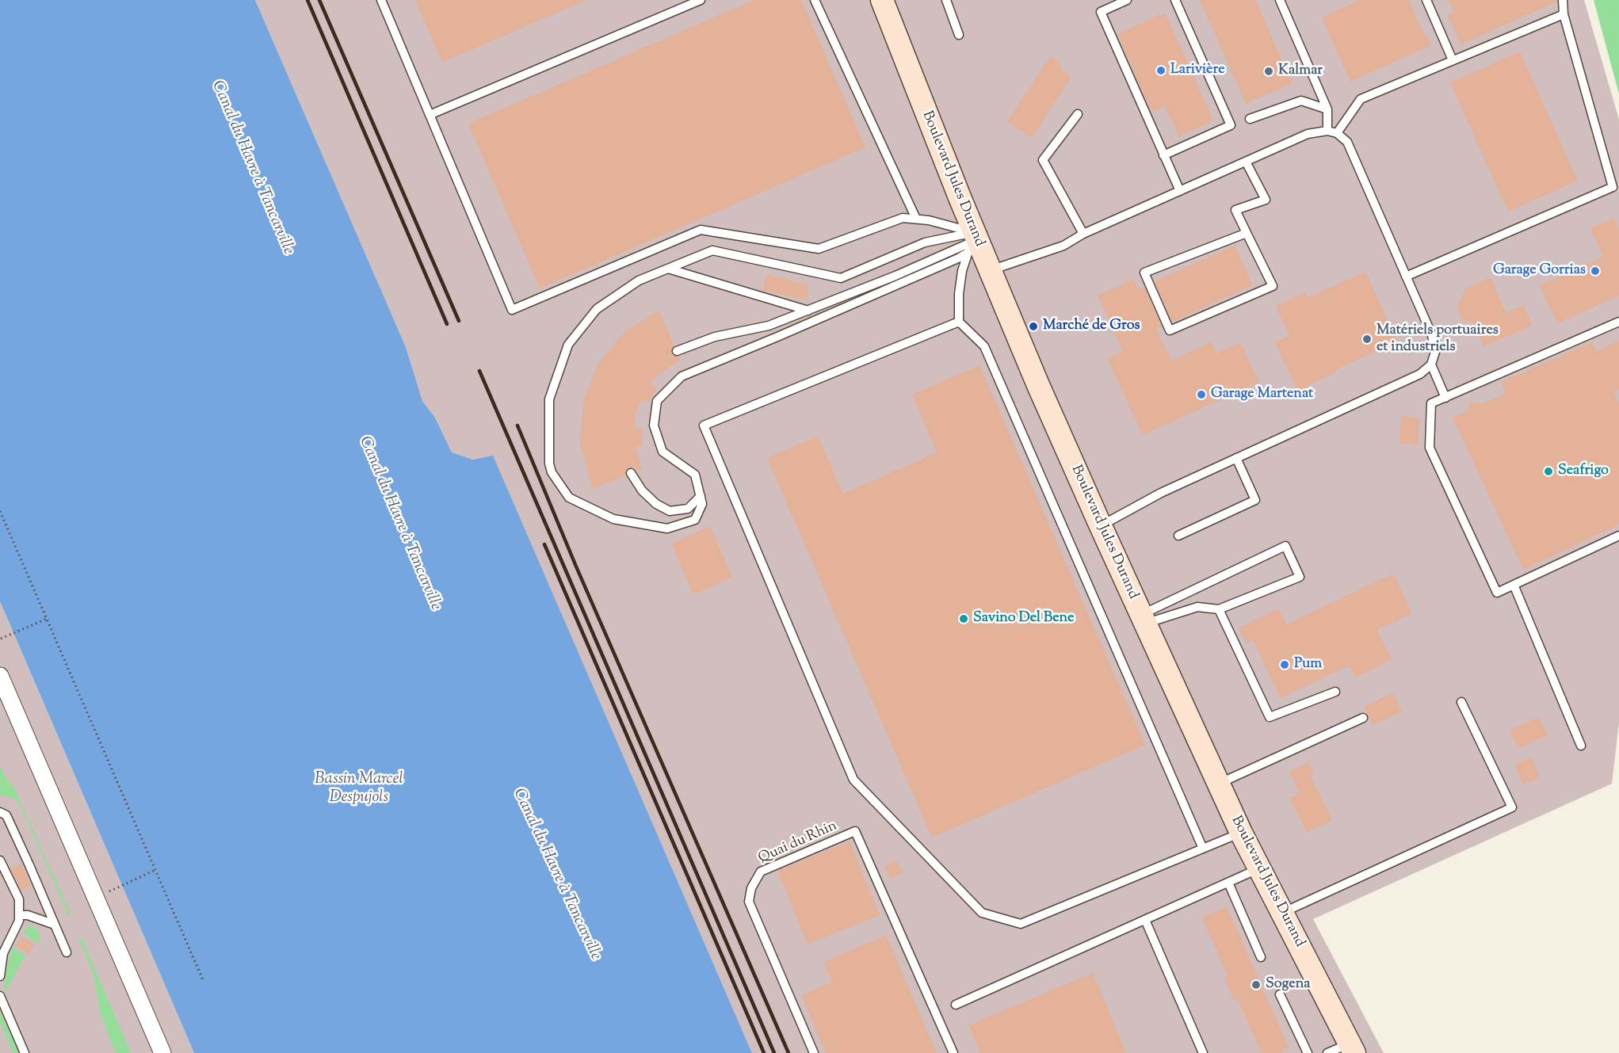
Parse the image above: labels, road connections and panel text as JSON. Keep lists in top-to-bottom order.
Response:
{
  "streets": {
    "main road": ["Boulevard Jules Durand"],
    "lane": ["Quai du Rhin"]
  },
  "water": ["Canal du Havre à Tancarville", "Bassin Marcel Despujols"],
  "places": [
    "Larivière",
    "Kalmar",
    "Garage Gorrias",
    "Marché de Gros",
    "Matériels portuaires et industriels",
    "Garage Martenat",
    "Seafrigo",
    "Savino Del Bene",
    "Pum",
    "Sogena"
  ]
}
